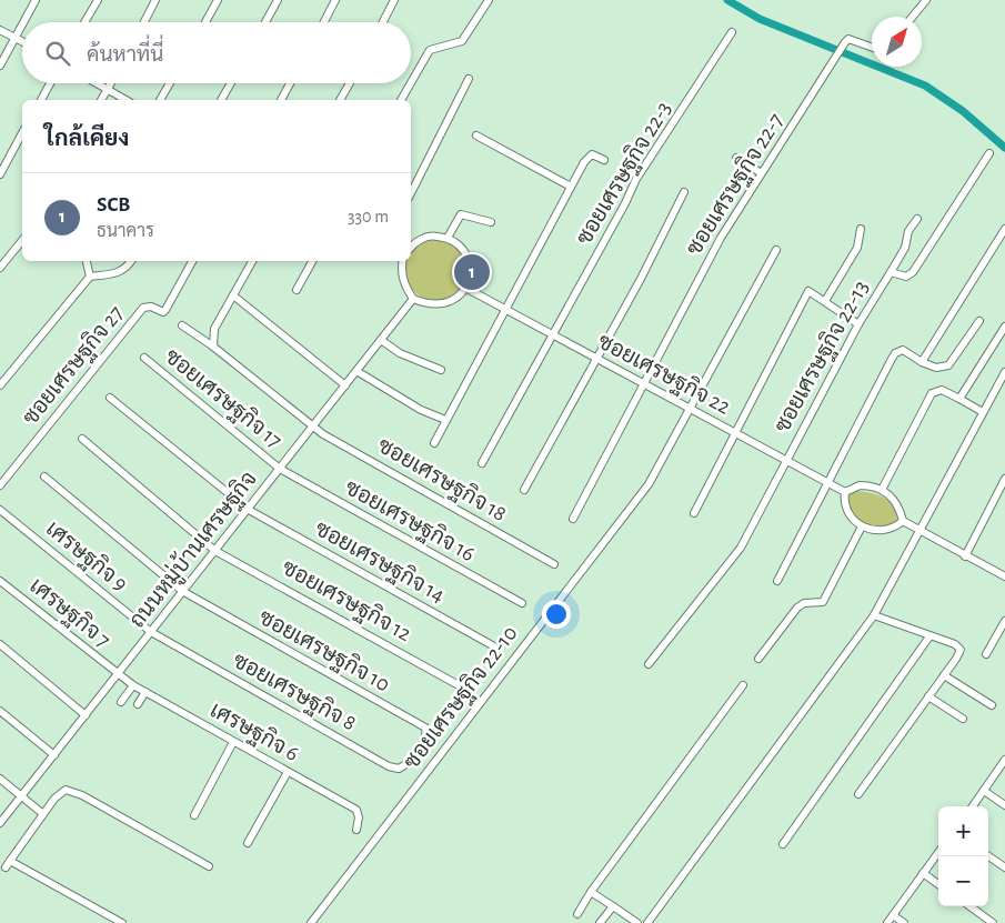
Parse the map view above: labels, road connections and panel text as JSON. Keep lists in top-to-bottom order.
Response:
{
  "streets": {
    "street": [
      "ซอยเศรษฐกิจ 22-3",
      "ซอยเศรษฐกิจ 22-7",
      "ซอยเศรษฐกิจ 22-13",
      "ซอยเศรษฐกิจ 27",
      "ซอยเศรษฐกิจ 22",
      "ซอยเศรษฐกิจ 17",
      "ซอยเศรษฐกิจ 18",
      "ซอยเศรษฐกิจ 16",
      "ถนนหมู่บ้านเศรษฐกิจ",
      "เศรษฐกิจ 9",
      "ซอยเศรษฐกิจ 14",
      "ซอยเศรษฐกิจ 12",
      "เศรษฐกิจ 7",
      "ซอยเศรษฐกิจ 10",
      "ซอยเศรษฐกิจ 8",
      "ซอยเศรษฐกิจ 22-10",
      "เศรษฐกิจ 6"
    ]
  },
  "crossings": [
    ["ซอยเศรษฐกิจ 22-3", "ซอยเศรษฐกิจ 22"],
    ["ซอยเศรษฐกิจ 22-7", "ซอยเศรษฐกิจ 22"],
    ["ซอยเศรษฐกิจ 22-13", "ซอยเศรษฐกิจ 22"],
    ["ซอยเศรษฐกิจ 22", "ซอยเศรษฐกิจ 22-10"],
    ["ซอยเศรษฐกิจ 17", "ซอยเศรษฐกิจ 16"],
    ["ซอยเศรษฐกิจ 17", "ถนนหมู่บ้านเศรษฐกิจ"],
    ["ซอยเศรษฐกิจ 18", "ถนนหมู่บ้านเศรษฐกิจ"],
    ["ซอยเศรษฐกิจ 16", "ถนนหมู่บ้านเศรษฐกิจ"],
    ["ถนนหมู่บ้านเศรษฐกิจ", "เศรษฐกิจ 9"],
    ["ถนนหมู่บ้านเศรษฐกิจ", "ซอยเศรษฐกิจ 14"],
    ["ถนนหมู่บ้านเศรษฐกิจ", "ซอยเศรษฐกิจ 12"],
    ["ถนนหมู่บ้านเศรษฐกิจ", "เศรษฐกิจ 7"],
    ["ถนนหมู่บ้านเศรษฐกิจ", "ซอยเศรษฐกิจ 10"],
    ["ถนนหมู่บ้านเศรษฐกิจ", "ซอยเศรษฐกิจ 8"],
    ["ถนนหมู่บ้านเศรษฐกิจ", "เศรษฐกิจ 6"],
    ["เศรษฐกิจ 9", "ซอยเศรษฐกิจ 8"],
    ["เศรษฐกิจ 7", "เศรษฐกิจ 6"],
    ["ซอยเศรษฐกิจ 10", "ซอยเศรษฐกิจ 8"]
  ],
  "north": "top right",
  "page": {
    "search": "ค้นหาที่นี่",
    "heading": "ใกล้เคียง",
    "list": [
      {
        "mark": "1",
        "name": "SCB",
        "note": "ธนาคาร",
        "value": "330 m"
      }
    ],
    "pins": "1",
    "map_buttons": ["+", "−"]
  }
}
